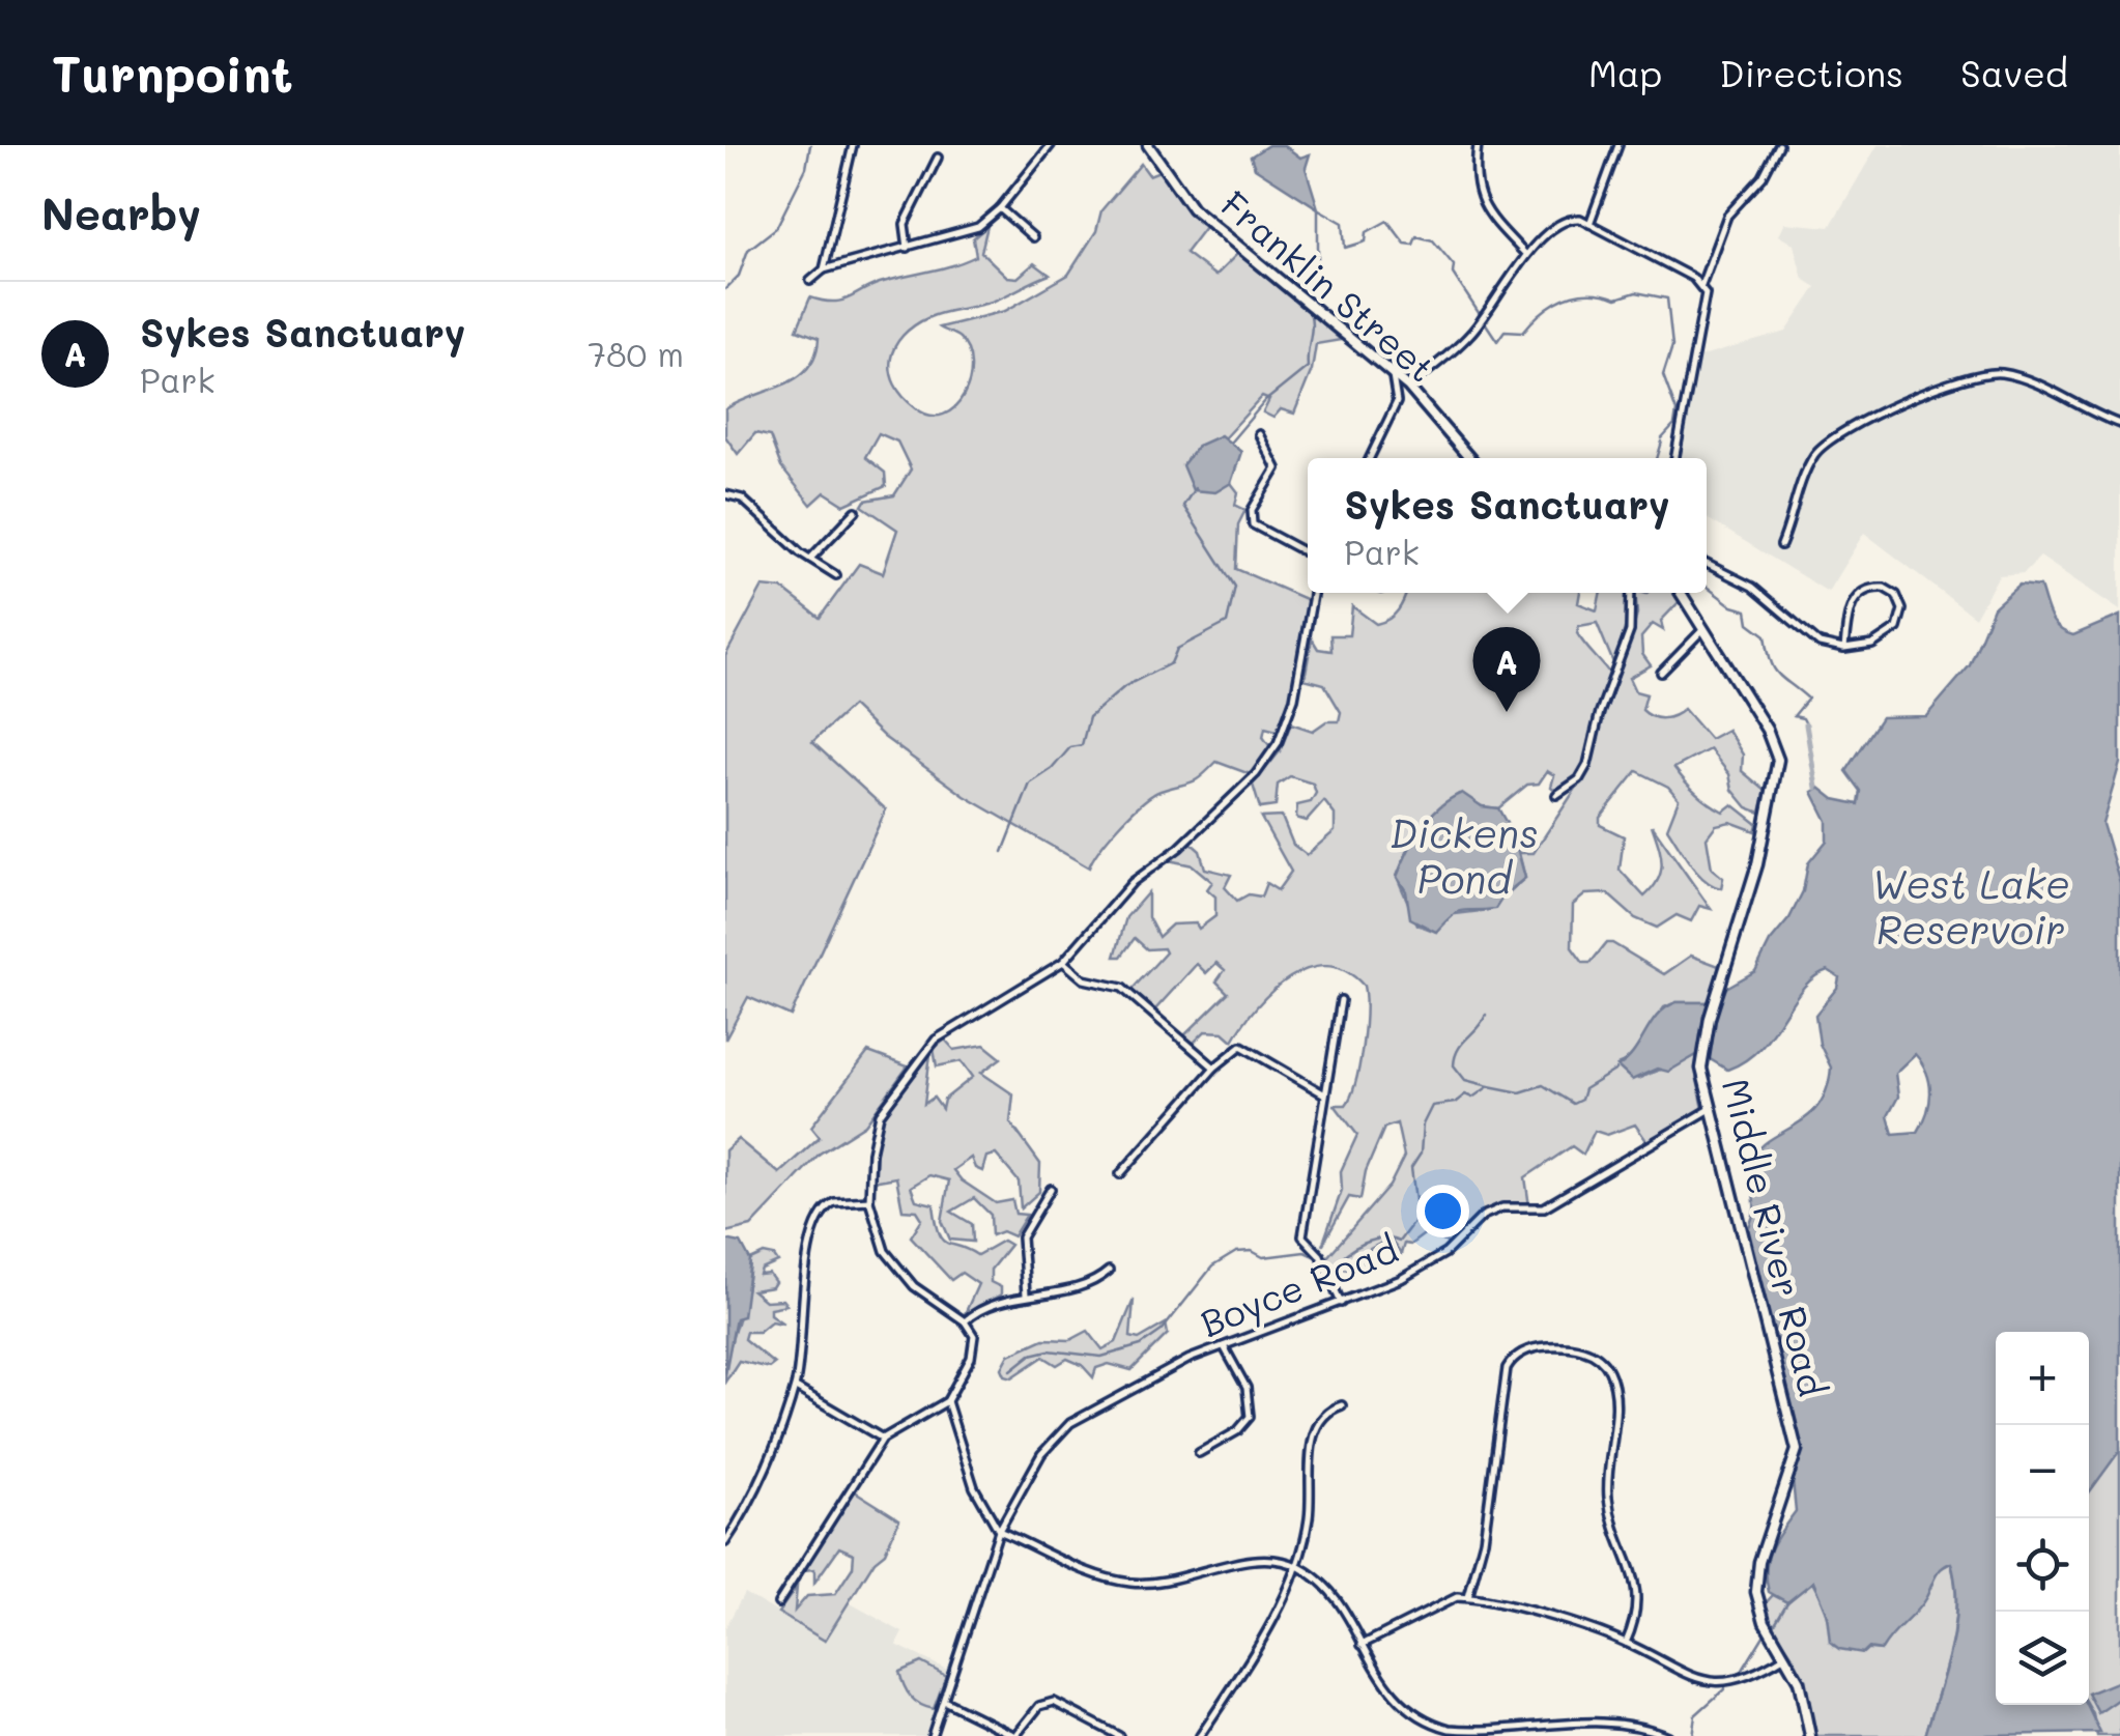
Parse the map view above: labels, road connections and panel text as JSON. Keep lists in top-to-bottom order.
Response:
{
  "streets": {
    "main road": ["Franklin Street", "Middle River Road"],
    "street": ["Boyce Road"]
  },
  "crossings": [
    ["Middle River Road", "Boyce Road"]
  ],
  "water": ["Dickens Pond", "West Lake Reservoir"],
  "page": {
    "header": "Turnpoint",
    "nav": ["Map", "Directions", "Saved"],
    "heading": "Nearby",
    "list": [
      {
        "mark": "A",
        "name": "Sykes Sanctuary",
        "note": "Park",
        "value": "780 m"
      }
    ],
    "popup": ["Sykes Sanctuary", "Park"],
    "pins": "A",
    "map_buttons": ["+", "−"]
  }
}
